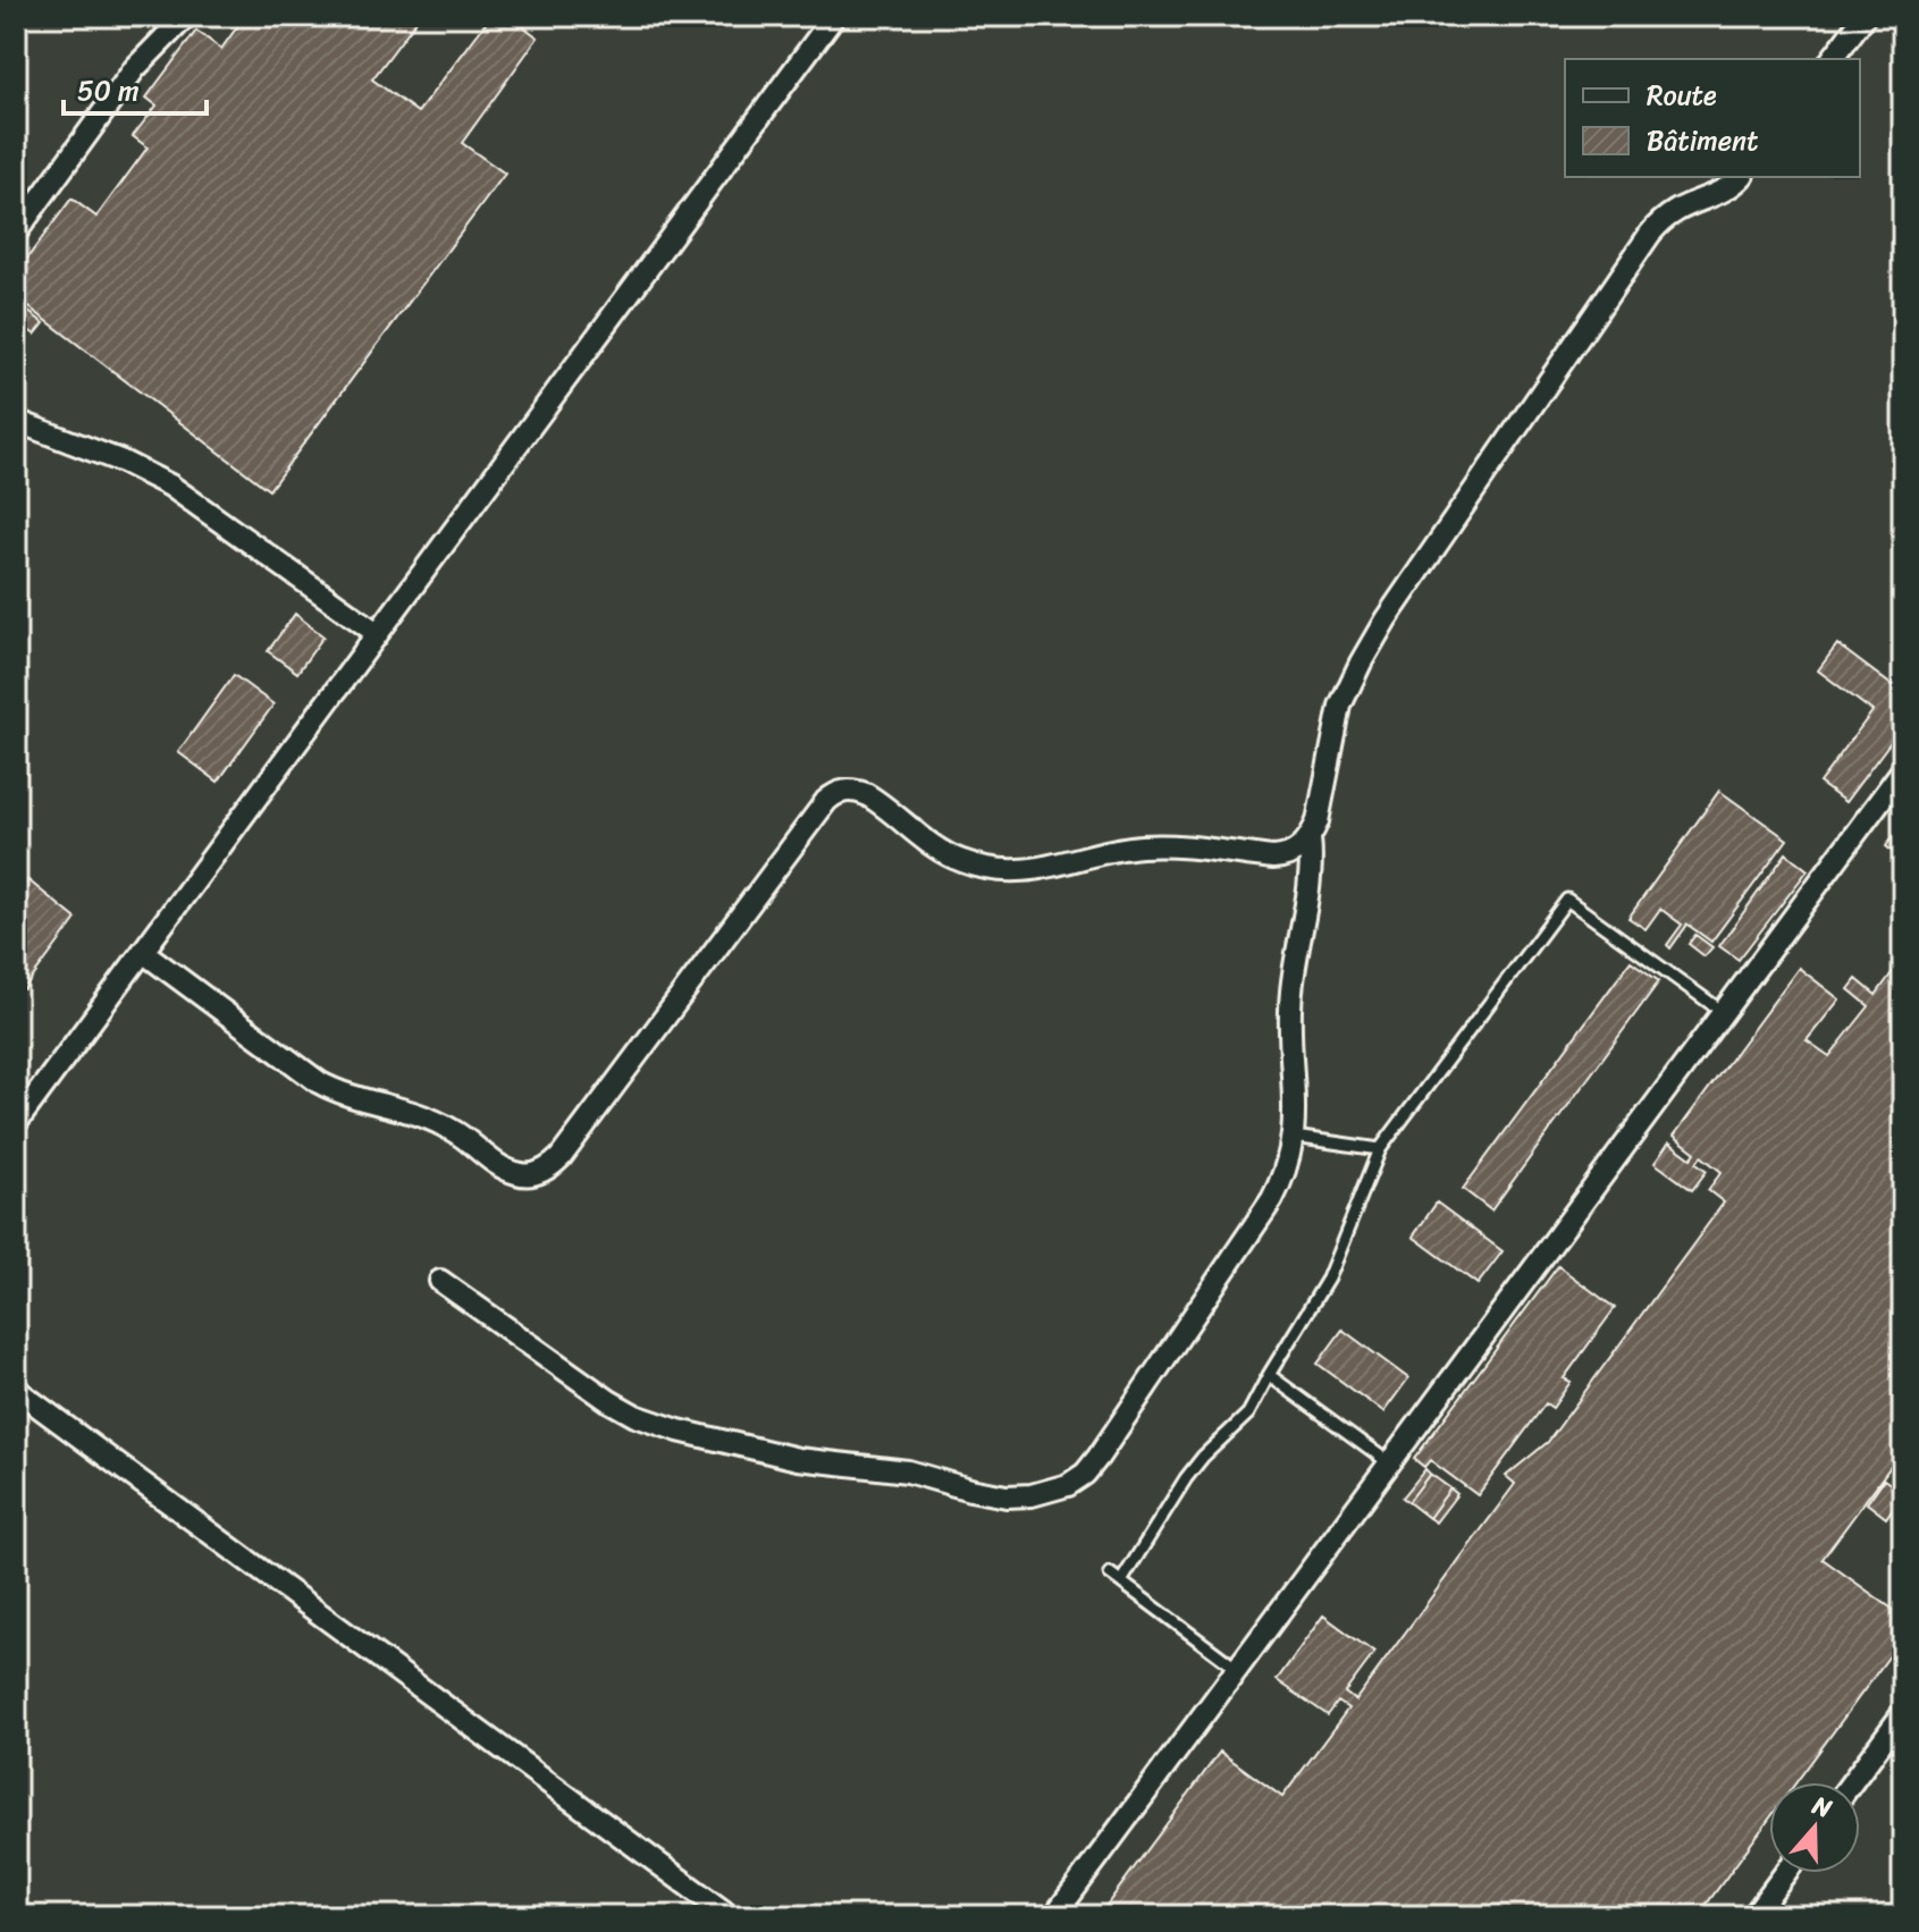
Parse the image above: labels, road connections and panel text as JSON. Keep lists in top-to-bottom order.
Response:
{
  "legend": ["Route", "Bâtiment"],
  "scale_bar": "50 m",
  "north": "top"
}
